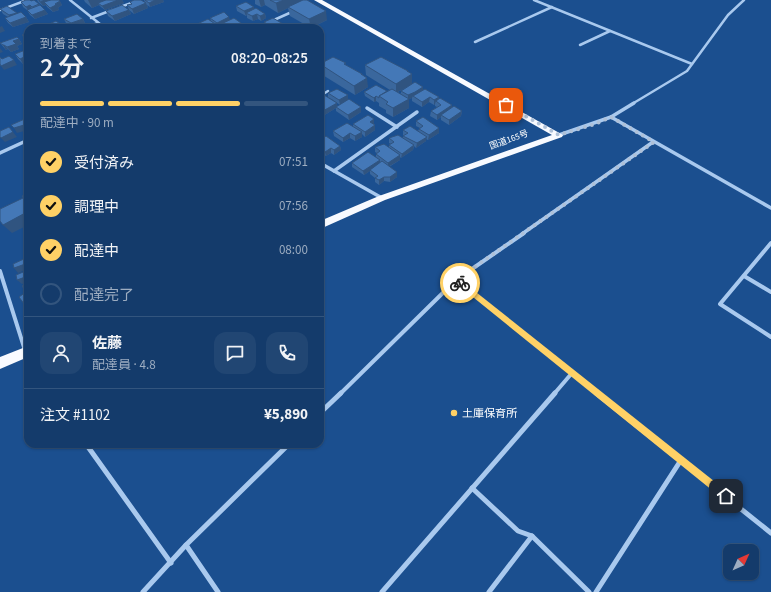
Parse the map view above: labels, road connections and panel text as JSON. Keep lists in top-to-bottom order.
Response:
{
  "streets": {
    "highway": ["国道165号"]
  },
  "places": ["土庫保育所"],
  "north": "top right",
  "page": {
    "heading": ["2 分", "到着まで", "08:20–08:25"],
    "panel": [
      "佐藤",
      "配達員 · 4.8",
      "注文 #1102",
      "¥5,890"
    ],
    "bar": "配達中 · 90 m",
    "list": [
      ["受付済み", "07:51"],
      ["調理中", "07:56"],
      ["配達中", "08:00"],
      "配達完了"
    ]
  }
}
